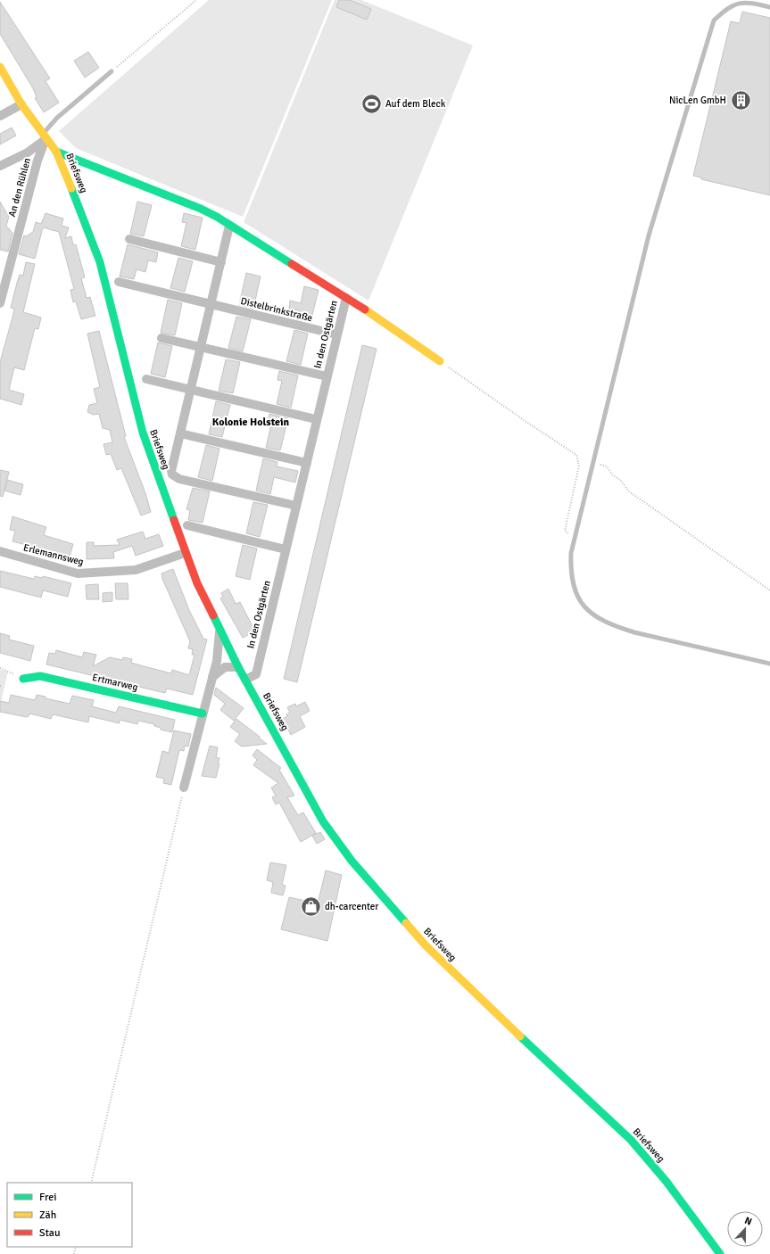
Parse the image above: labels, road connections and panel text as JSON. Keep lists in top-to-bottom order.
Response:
{
  "streets": {
    "street": [
      "Briefsweg",
      "An den Rühlen",
      "Distelbrinkstraße",
      "In den Ostgärten",
      "Erlemannsweg",
      "Ertmarweg"
    ]
  },
  "crossings": [
    ["Briefsweg", "An den Rühlen"],
    ["Briefsweg", "In den Ostgärten"],
    ["Briefsweg", "Erlemannsweg"],
    ["Distelbrinkstraße", "In den Ostgärten"]
  ],
  "districts": ["Kolonie Holstein"],
  "places": {
    "building": ["NicLen GmbH"],
    "sports": ["Auf dem Bleck"],
    "shop": ["dh-carcenter"]
  },
  "legend": ["Frei", "Zäh", "Stau"],
  "north": "top"
}
